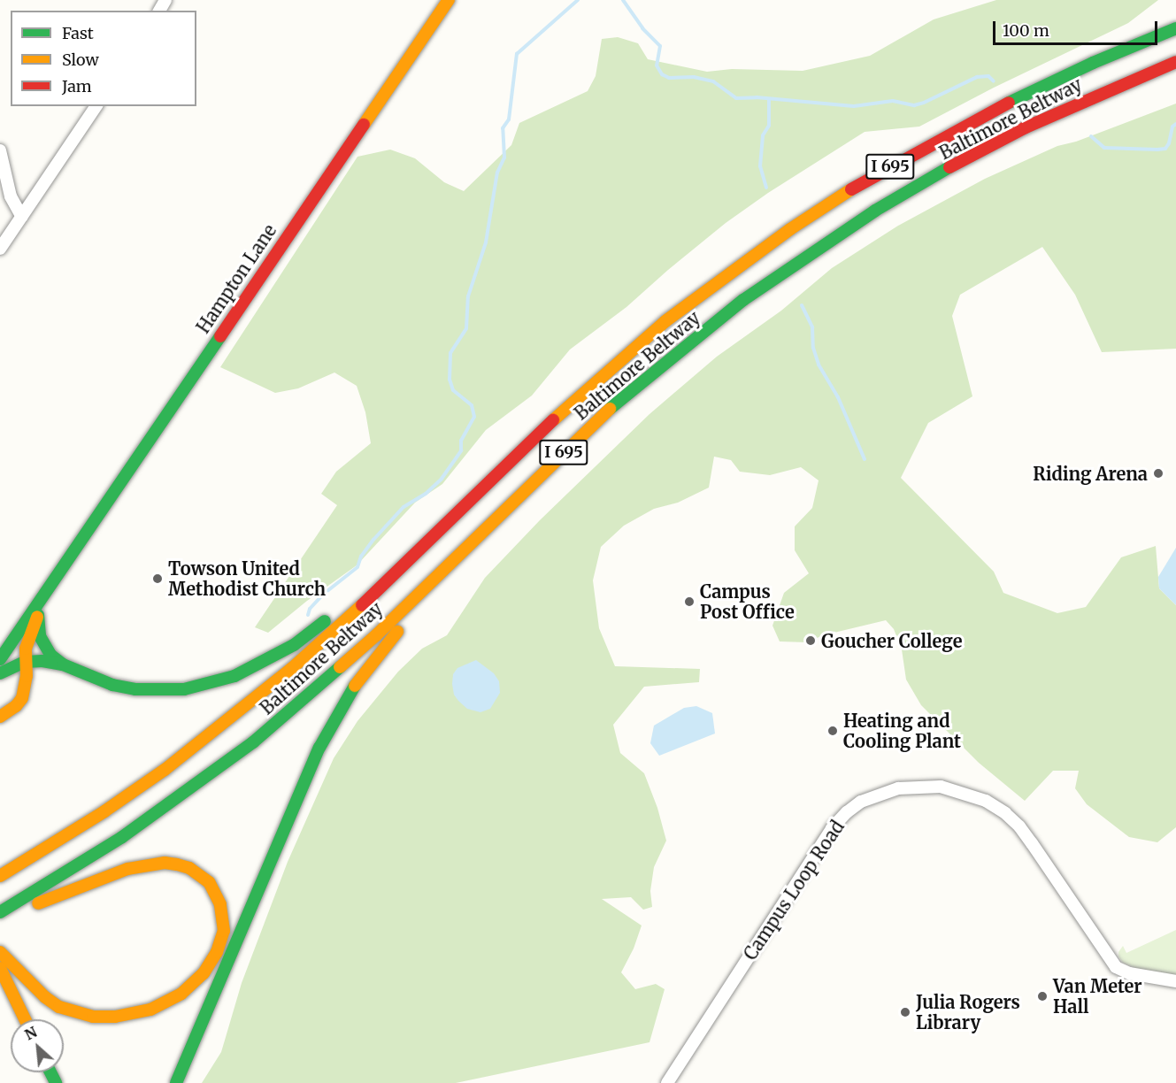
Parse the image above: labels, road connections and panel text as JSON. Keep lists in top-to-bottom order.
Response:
{
  "streets": {
    "main road": ["Baltimore Beltway", "I 695", "Hampton Lane"],
    "street": ["Campus Loop Road"]
  },
  "places": [
    "Riding Arena",
    "Towson United Methodist Church",
    "Campus Post Office",
    "Goucher College",
    "Heating and Cooling Plant",
    "Van Meter Hall",
    "Julia Rogers Library"
  ],
  "legend": ["Fast", "Slow", "Jam"],
  "scale_bar": "100 m",
  "north": "top left"
}
